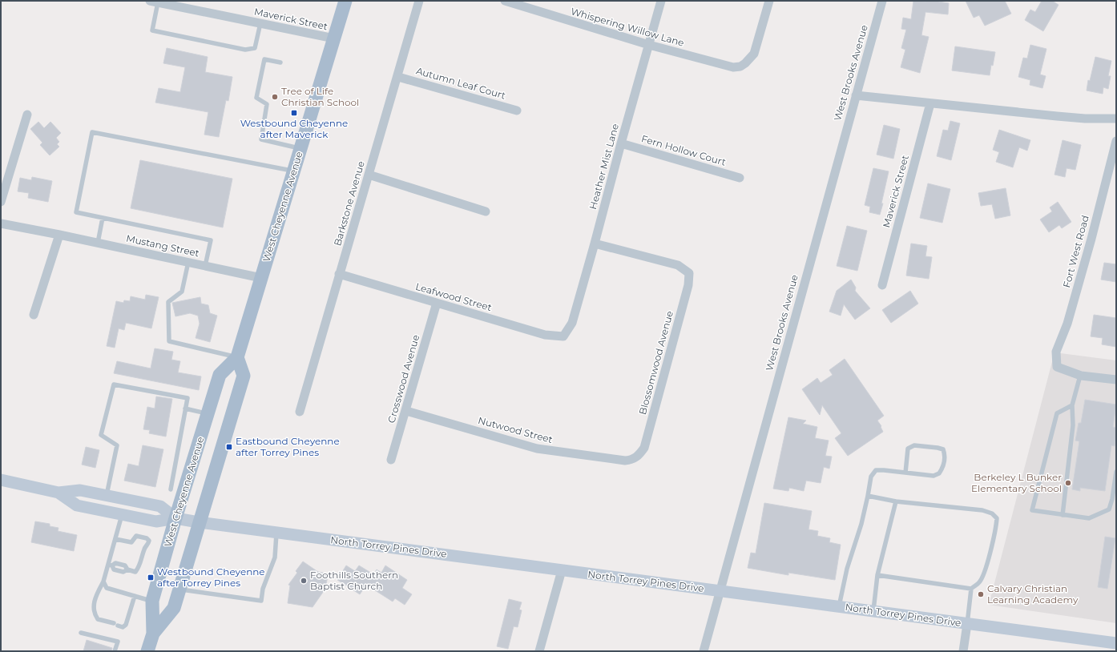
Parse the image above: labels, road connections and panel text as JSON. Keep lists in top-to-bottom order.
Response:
{
  "streets": {
    "main road": ["West Cheyenne Avenue", "North Torrey Pines Drive"],
    "street": [
      "Maverick Street",
      "Whispering Willow Lane",
      "West Brooks Avenue",
      "Autumn Leaf Court",
      "Fern Hollow Court",
      "Heather Mist Lane",
      "Barkstone Avenue",
      "Mustang Street",
      "Fort West Road",
      "Leafwood Street",
      "Blossomwood Avenue",
      "Crosswood Avenue",
      "Nutwood Street"
    ]
  },
  "crossings": [
    ["Maverick Street", "West Cheyenne Avenue"],
    ["Whispering Willow Lane", "Heather Mist Lane"],
    ["West Brooks Avenue", "North Torrey Pines Drive"],
    ["Autumn Leaf Court", "Barkstone Avenue"],
    ["Fern Hollow Court", "Heather Mist Lane"],
    ["Heather Mist Lane", "Leafwood Street"],
    ["Heather Mist Lane", "Blossomwood Avenue"],
    ["Barkstone Avenue", "Leafwood Street"],
    ["West Cheyenne Avenue", "Mustang Street"],
    ["West Cheyenne Avenue", "North Torrey Pines Drive"],
    ["Leafwood Street", "Crosswood Avenue"],
    ["Blossomwood Avenue", "Nutwood Street"],
    ["Crosswood Avenue", "Nutwood Street"]
  ],
  "places": {
    "other": [
      "Tree of Life Christian School",
      "Berkeley L Bunker Elementary School",
      "Foothills Southern Baptist Church",
      "Calvary Christian Learning Academy"
    ],
    "transit": ["Westbound Cheyenne after Maverick", "Eastbound Cheyenne after Torrey Pines", "Westbound Cheyenne after Torrey Pines"]
  }
}
